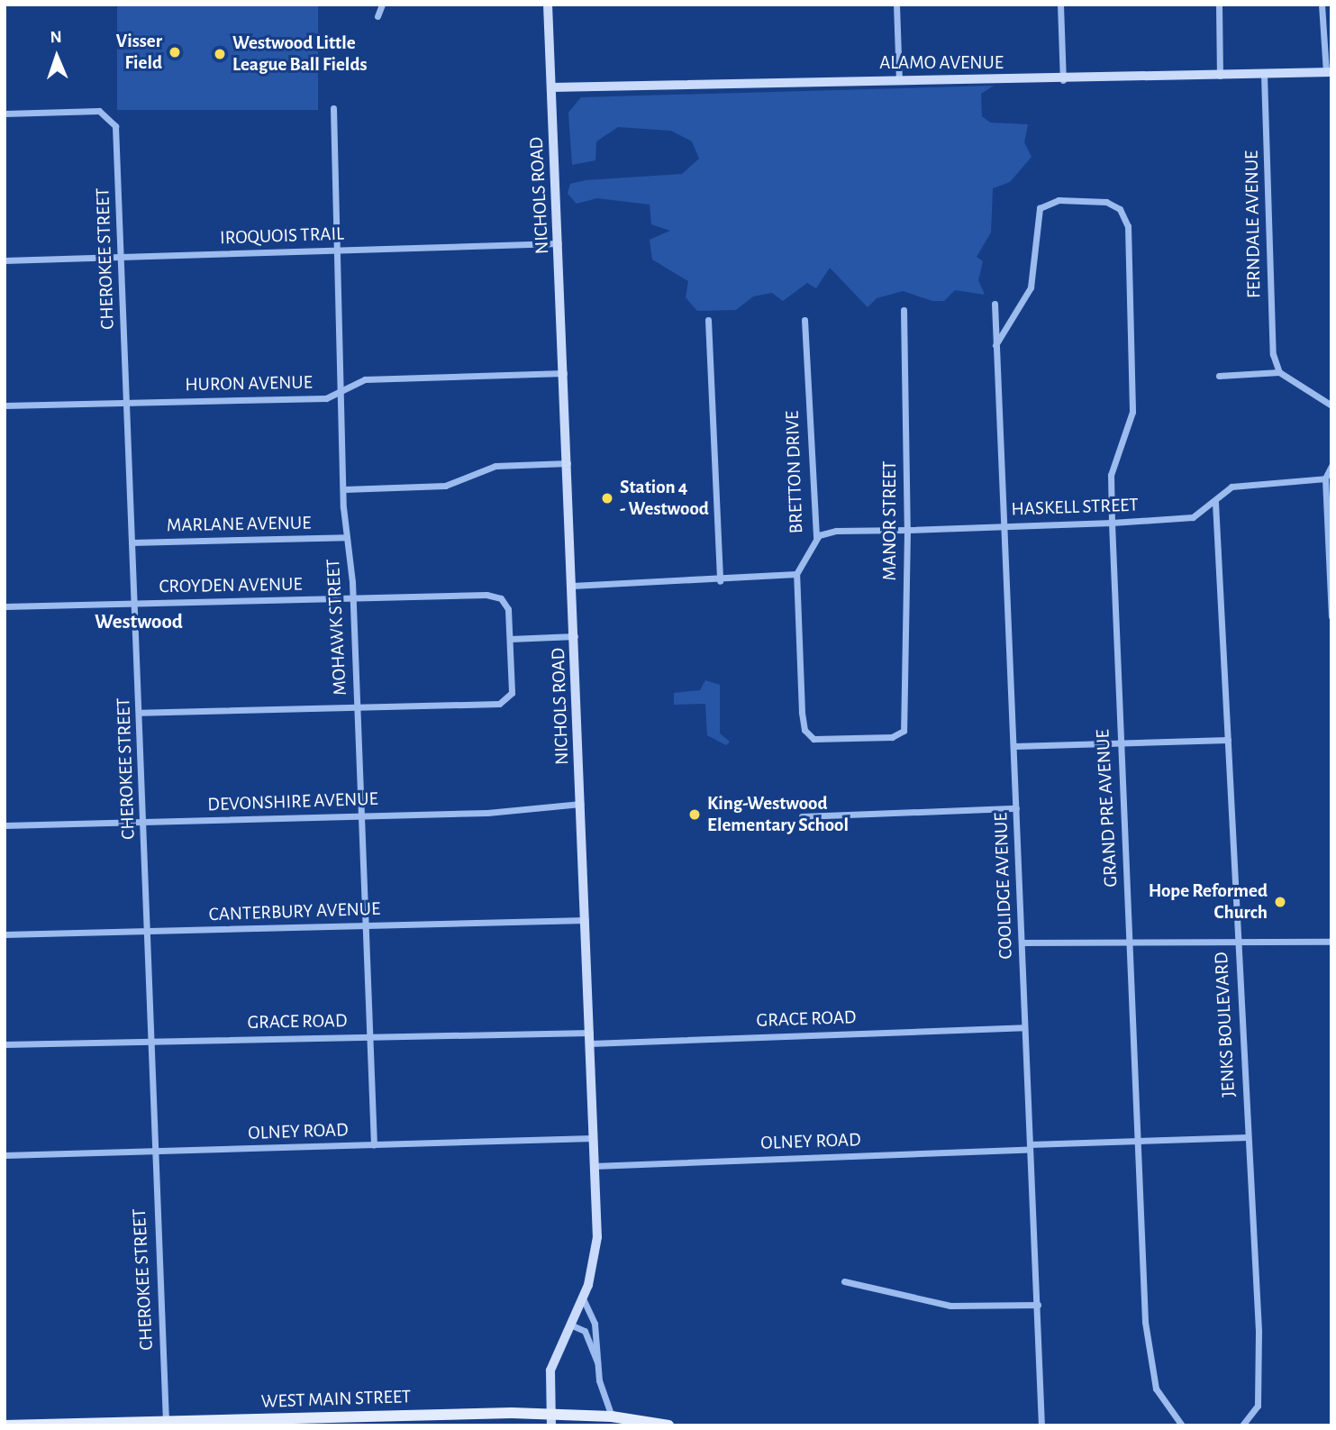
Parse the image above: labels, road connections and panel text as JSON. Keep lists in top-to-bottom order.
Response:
{
  "streets": {
    "main road": ["WEST MAIN STREET"],
    "street": [
      "ALAMO AVENUE",
      "NICHOLS ROAD",
      "FERNDALE AVENUE",
      "IROQUOIS TRAIL",
      "CHEROKEE STREET",
      "HURON AVENUE",
      "BRETTON DRIVE",
      "HASKELL STREET",
      "MANOR STREET",
      "MARLANE AVENUE",
      "CROYDEN AVENUE",
      "MOHAWK STREET",
      "DEVONSHIRE AVENUE",
      "GRAND PRE AVENUE",
      "COOLIDGE AVENUE",
      "CANTERBURY AVENUE",
      "GRACE ROAD",
      "JENKS BOULEVARD",
      "OLNEY ROAD"
    ]
  },
  "crossings": [
    ["ALAMO AVENUE", "NICHOLS ROAD"],
    ["ALAMO AVENUE", "FERNDALE AVENUE"],
    ["NICHOLS ROAD", "IROQUOIS TRAIL"],
    ["NICHOLS ROAD", "HURON AVENUE"],
    ["NICHOLS ROAD", "DEVONSHIRE AVENUE"],
    ["NICHOLS ROAD", "CANTERBURY AVENUE"],
    ["NICHOLS ROAD", "GRACE ROAD"],
    ["NICHOLS ROAD", "OLNEY ROAD"],
    ["NICHOLS ROAD", "WEST MAIN STREET"],
    ["IROQUOIS TRAIL", "CHEROKEE STREET"],
    ["IROQUOIS TRAIL", "MOHAWK STREET"],
    ["CHEROKEE STREET", "HURON AVENUE"],
    ["CHEROKEE STREET", "MARLANE AVENUE"],
    ["CHEROKEE STREET", "CROYDEN AVENUE"],
    ["CHEROKEE STREET", "DEVONSHIRE AVENUE"],
    ["CHEROKEE STREET", "CANTERBURY AVENUE"],
    ["CHEROKEE STREET", "GRACE ROAD"],
    ["CHEROKEE STREET", "OLNEY ROAD"],
    ["CHEROKEE STREET", "WEST MAIN STREET"],
    ["HURON AVENUE", "MOHAWK STREET"],
    ["BRETTON DRIVE", "HASKELL STREET"],
    ["BRETTON DRIVE", "MANOR STREET"],
    ["HASKELL STREET", "MANOR STREET"],
    ["HASKELL STREET", "GRAND PRE AVENUE"],
    ["HASKELL STREET", "COOLIDGE AVENUE"],
    ["HASKELL STREET", "JENKS BOULEVARD"],
    ["MARLANE AVENUE", "MOHAWK STREET"],
    ["CROYDEN AVENUE", "MOHAWK STREET"],
    ["MOHAWK STREET", "DEVONSHIRE AVENUE"],
    ["MOHAWK STREET", "CANTERBURY AVENUE"],
    ["MOHAWK STREET", "GRACE ROAD"],
    ["MOHAWK STREET", "OLNEY ROAD"],
    ["GRAND PRE AVENUE", "COOLIDGE AVENUE"],
    ["GRAND PRE AVENUE", "OLNEY ROAD"],
    ["COOLIDGE AVENUE", "GRACE ROAD"],
    ["COOLIDGE AVENUE", "OLNEY ROAD"],
    ["JENKS BOULEVARD", "OLNEY ROAD"]
  ],
  "districts": ["Westwood"],
  "places": [
    "Visser Field",
    "Westwood Little League Ball Fields",
    "Station 4 - Westwood",
    "King-Westwood Elementary School",
    "Hope Reformed Church"
  ],
  "north": "top"
}
